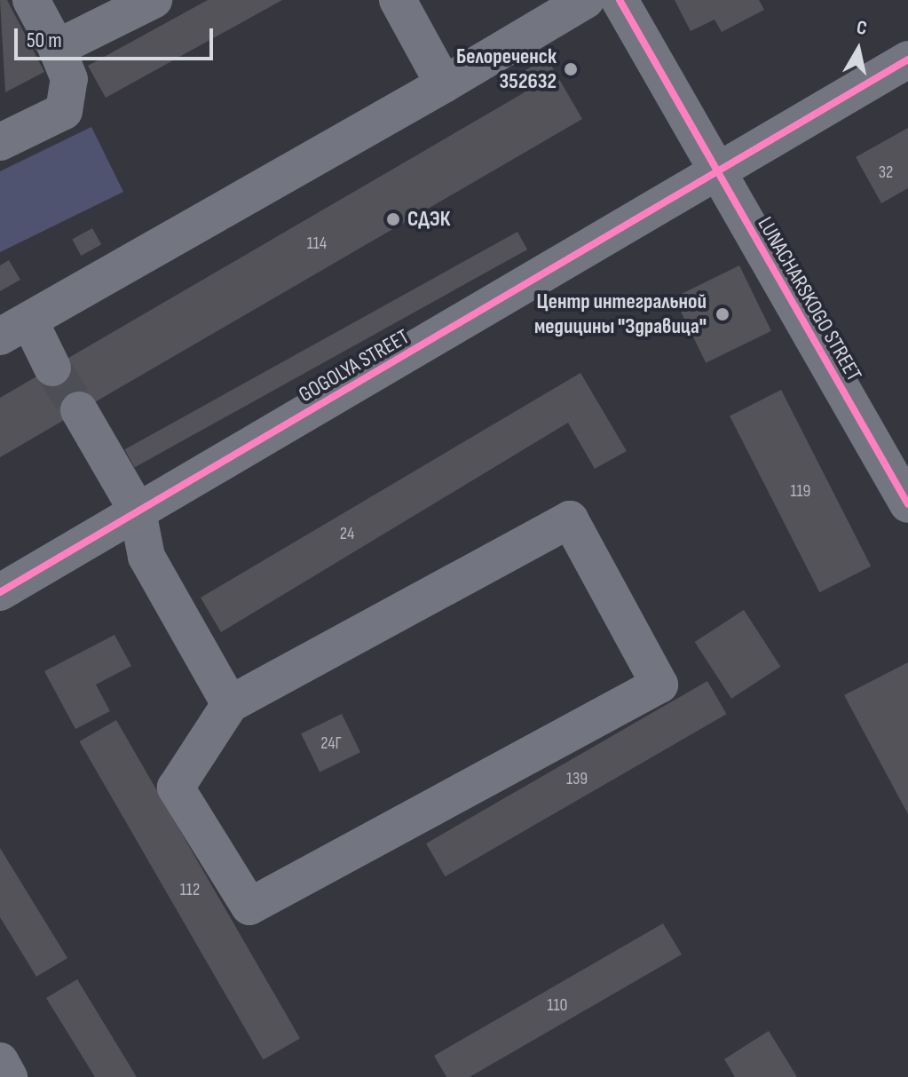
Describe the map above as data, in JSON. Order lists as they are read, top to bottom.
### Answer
{
  "streets": {
    "street": ["LUNACHARSKOGO STREET", "GOGOLYA STREET"]
  },
  "crossings": [
    ["LUNACHARSKOGO STREET", "GOGOLYA STREET"]
  ],
  "places": ["Белореченск 352632", "СДЭК", "Центр интегральной медицины \"Здравица\""],
  "house_numbers": [
    "32",
    "114",
    "119",
    "24",
    "24Г",
    "139",
    "112",
    "110"
  ],
  "scale_bar": "50 m",
  "north": "top"
}
